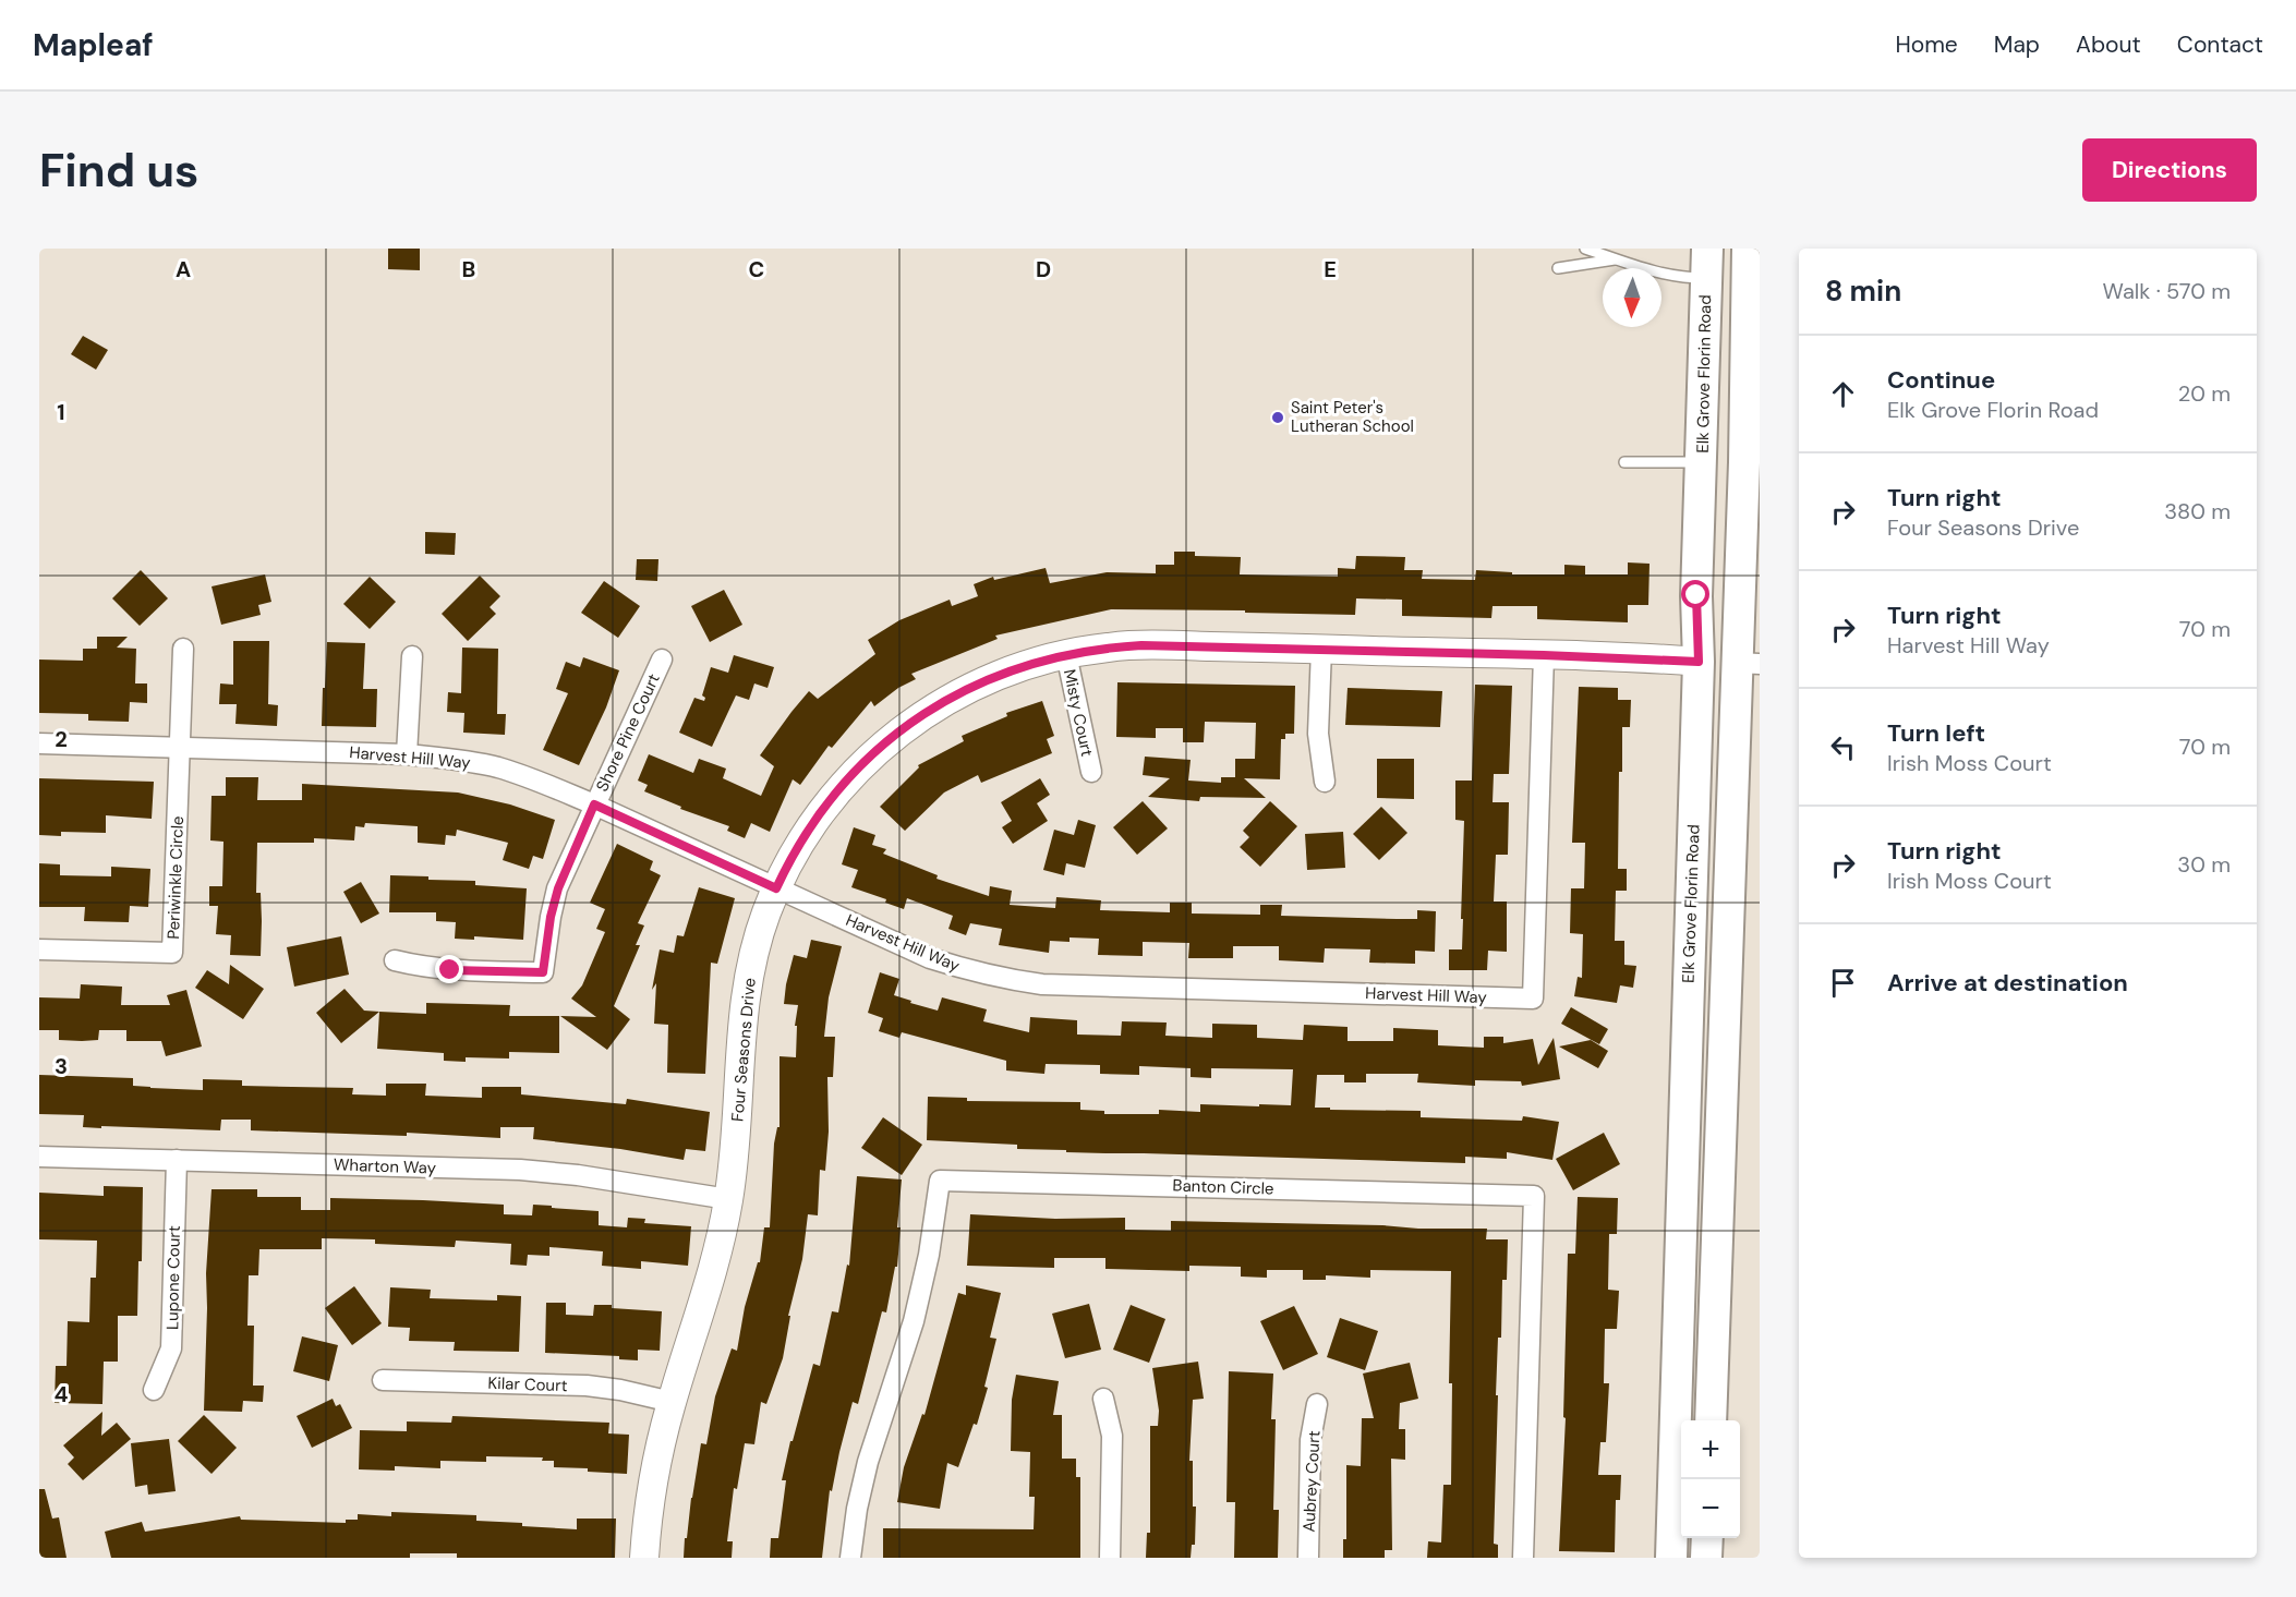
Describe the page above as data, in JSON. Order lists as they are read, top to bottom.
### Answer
{
  "streets": {
    "main road": ["Elk Grove Florin Road"],
    "street": [
      "Misty Court",
      "Shore Pine Court",
      "Harvest Hill Way",
      "Periwinkle Circle",
      "Four Seasons Drive",
      "Wharton Way",
      "Banton Circle",
      "Lupone Court",
      "Kilar Court",
      "Aubrey Court"
    ]
  },
  "crossings": [
    ["Elk Grove Florin Road", "Four Seasons Drive"],
    ["Misty Court", "Four Seasons Drive"],
    ["Shore Pine Court", "Harvest Hill Way"],
    ["Harvest Hill Way", "Periwinkle Circle"],
    ["Harvest Hill Way", "Four Seasons Drive"],
    ["Four Seasons Drive", "Wharton Way"],
    ["Four Seasons Drive", "Kilar Court"],
    ["Wharton Way", "Lupone Court"]
  ],
  "places": ["Saint Peter's Lutheran School"],
  "north": "bottom",
  "page": {
    "header": "Mapleaf",
    "nav": [
      "Home",
      "Map",
      "About",
      "Contact"
    ],
    "buttons": "Directions",
    "title": "Find us",
    "heading": ["8 min", "Walk · 570 m"],
    "list": [
      ["Continue", "Elk Grove Florin Road", "20 m"],
      ["Turn right", "Four Seasons Drive", "380 m"],
      ["Turn right", "Harvest Hill Way", "70 m"],
      ["Turn left", "Irish Moss Court", "70 m"],
      ["Turn right", "Irish Moss Court", "30 m"],
      "Arrive at destination"
    ],
    "map_buttons": ["+", "−"]
  },
  "grid": {
    "columns": [
      "A",
      "B",
      "C",
      "D",
      "E"
    ],
    "rows": [
      "1",
      "2",
      "3",
      "4"
    ]
  }
}
